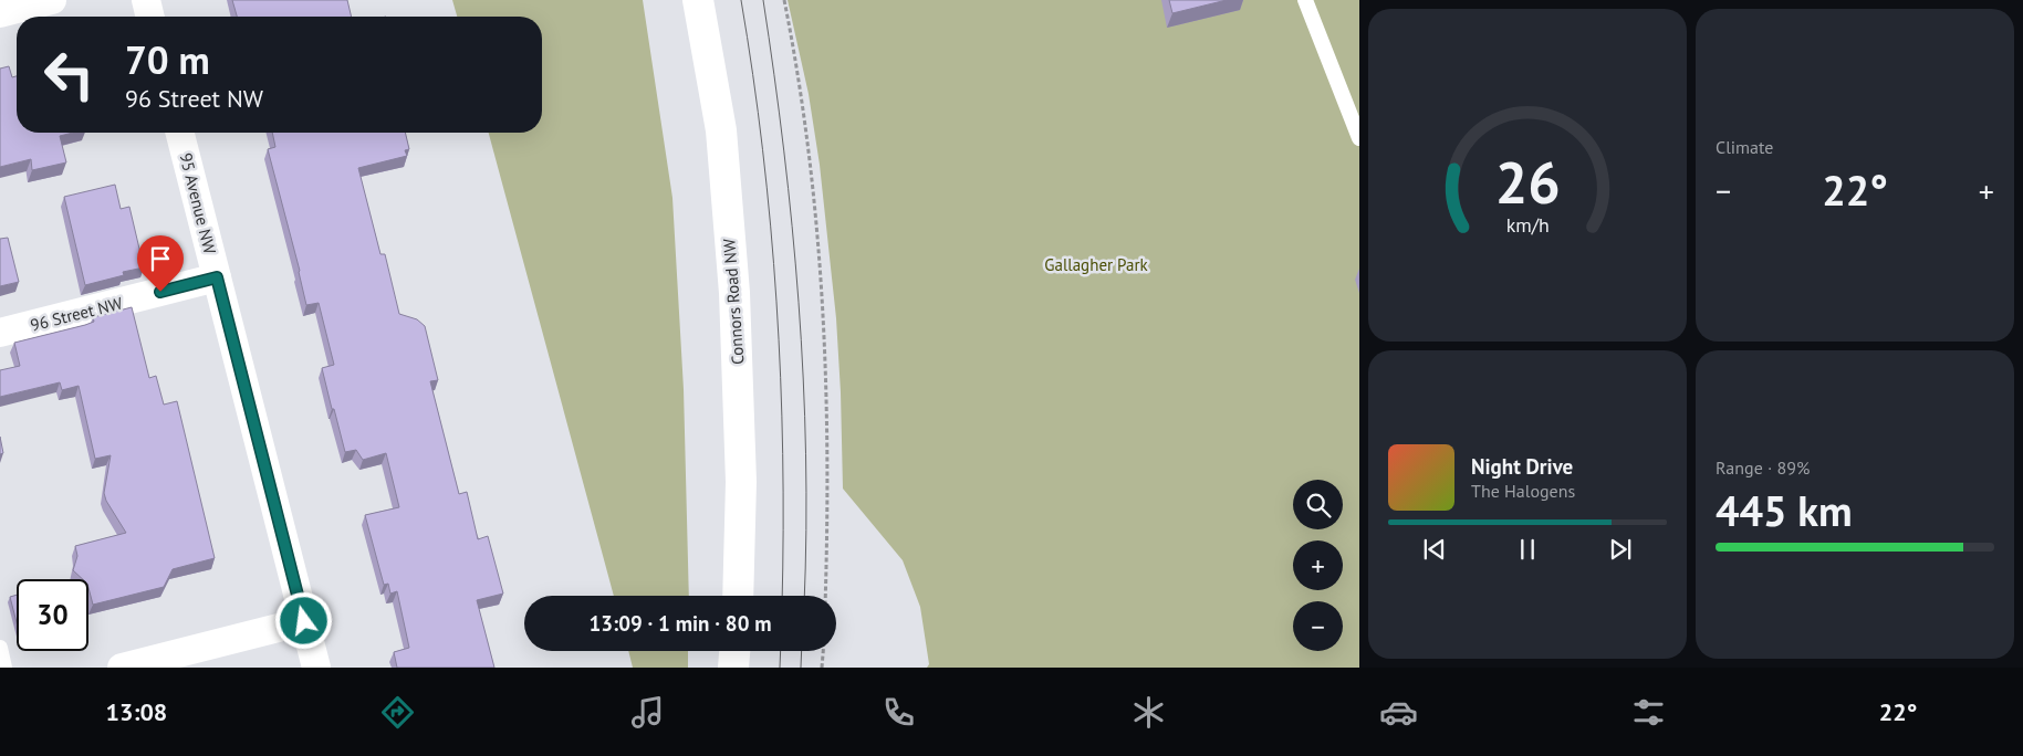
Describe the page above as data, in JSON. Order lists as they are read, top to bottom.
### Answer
{
  "streets": {
    "main road": ["Connors Road NW"],
    "street": ["95 Avenue NW", "96 Street NW"]
  },
  "crossings": [
    ["95 Avenue NW", "96 Street NW"]
  ],
  "parks": ["Gallagher Park"],
  "page": {
    "tile": [
      "Climate",
      ["Range · 89%", "445 km"]
    ],
    "turn": ["70 m", "96 Street NW"],
    "heat": ["−", "22°", "+"],
    "song": ["Night Drive", "The Halogens"],
    "map_buttons": ["+", "−"],
    "limit": "30",
    "trip": "13:09 · 1 min · 80 m",
    "tabs": ["13:08", "22°"],
    "gauge": ["26", "km/h"]
  }
}
